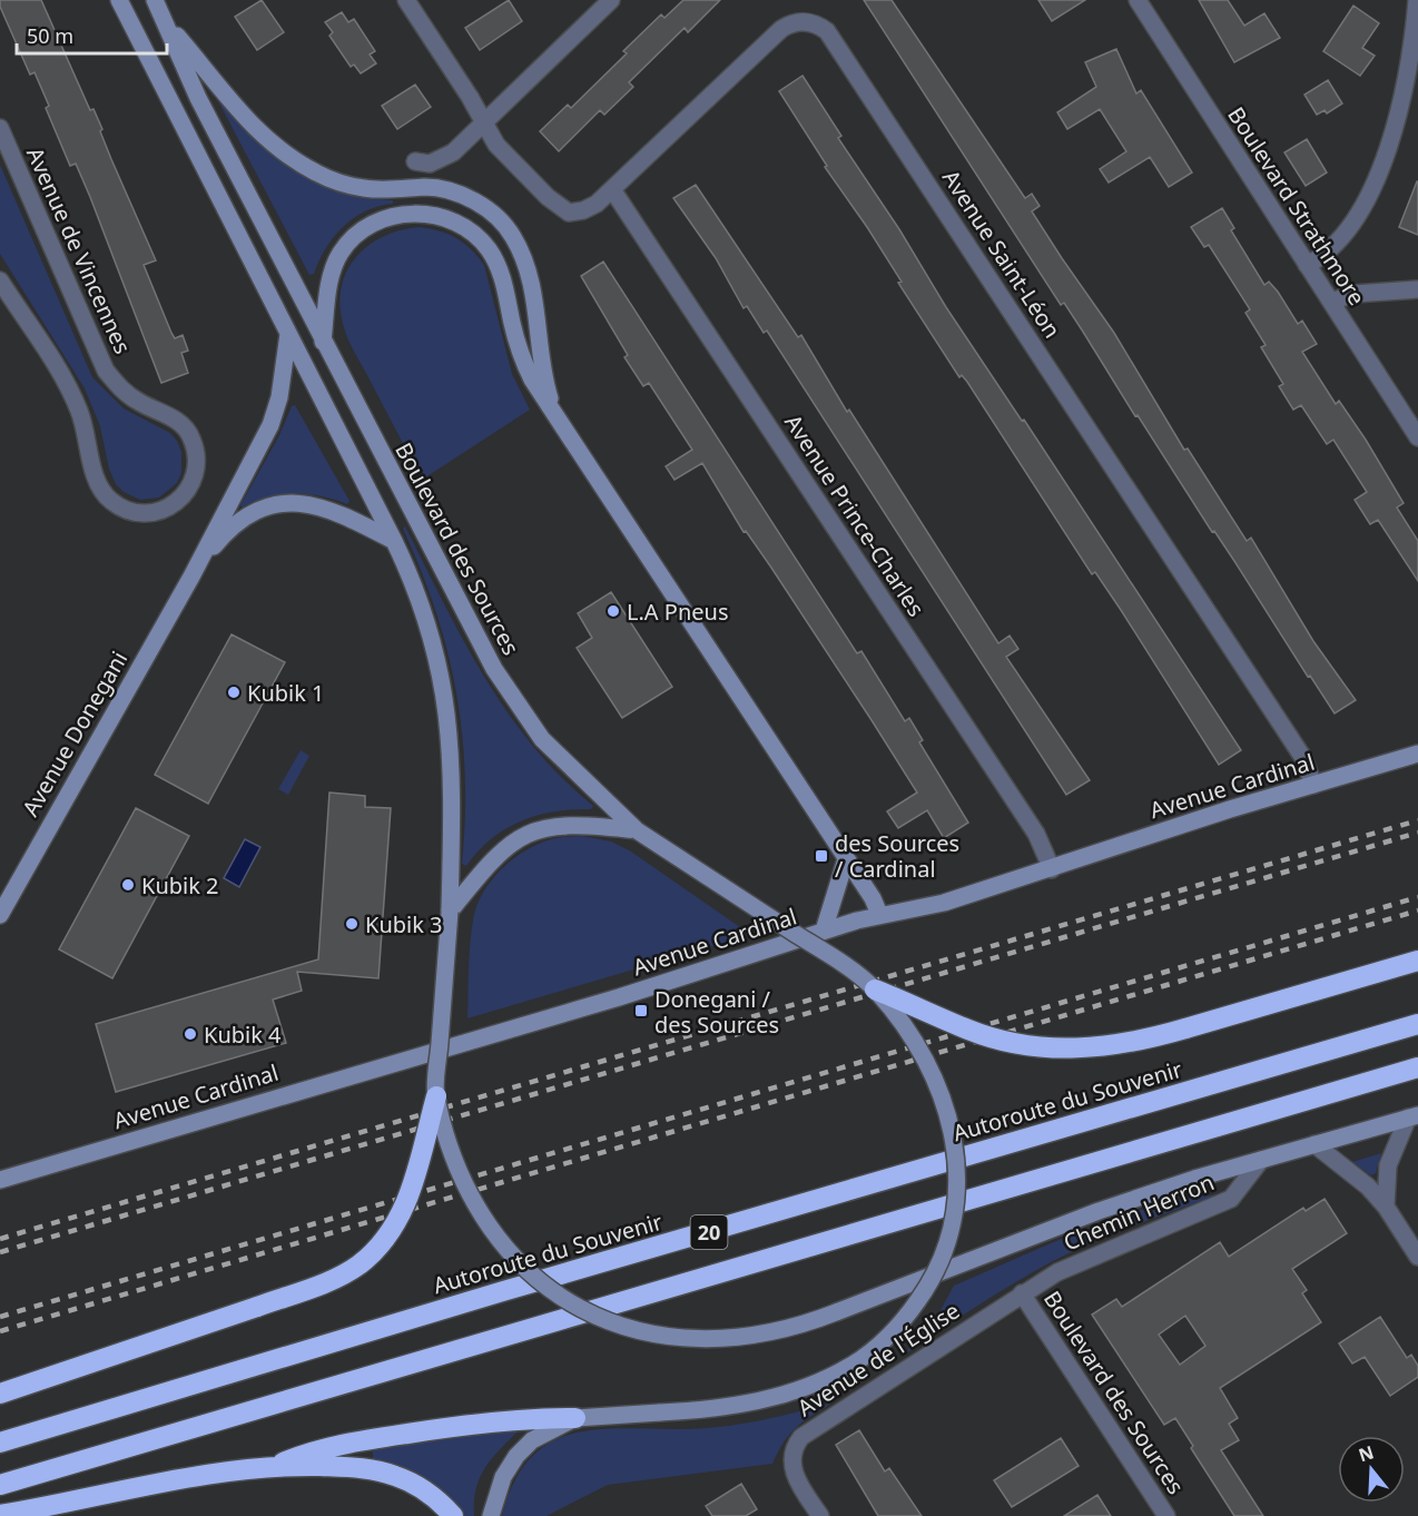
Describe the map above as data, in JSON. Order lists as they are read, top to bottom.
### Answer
{
  "streets": {
    "highway": ["Autoroute du Souvenir", "20"],
    "main road": ["Boulevard des Sources", "Avenue Donegani", "Avenue Cardinal"],
    "street": [
      "Boulevard Strathmore",
      "Avenue de Vincennes",
      "Avenue Saint-Léon",
      "Avenue Prince-Charles",
      "Chemin Herron",
      "Avenue de l'Église"
    ]
  },
  "crossings": [
    ["Avenue Saint-Léon", "Avenue Prince-Charles"],
    ["Avenue Saint-Léon", "Avenue Cardinal"],
    ["Avenue Prince-Charles", "Avenue Cardinal"],
    ["Boulevard des Sources", "Chemin Herron"],
    ["Boulevard des Sources", "Avenue de l'Église"],
    ["Chemin Herron", "Avenue de l'Église"]
  ],
  "places": {
    "other": [
      "L.A Pneus",
      "Kubik 1",
      "Kubik 2",
      "Kubik 3",
      "Kubik 4"
    ],
    "transit": ["des Sources / Cardinal", "Donegani / des Sources"]
  },
  "scale_bar": "50 m",
  "north": "top"
}
